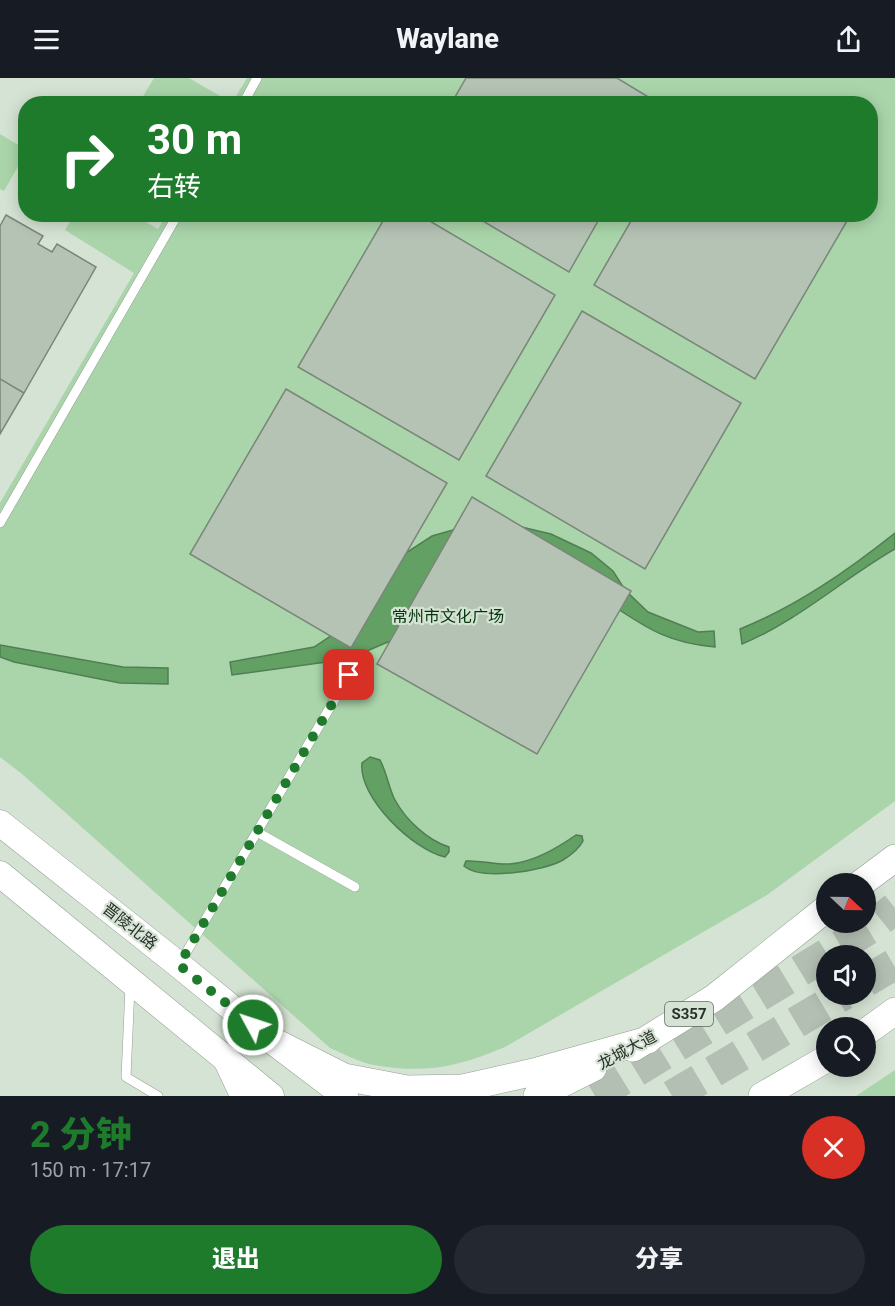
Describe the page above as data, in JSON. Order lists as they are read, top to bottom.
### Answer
{
  "streets": {
    "main road": ["晋陵北路", "S357", "龙城大道"]
  },
  "parks": ["常州市文化广场"],
  "north": "right",
  "page": {
    "header": "Waylane",
    "turn": ["30 m", "右转"],
    "heading": ["2 分钟", "150 m · 17:17"],
    "buttons": ["退出", "分享"]
  }
}
